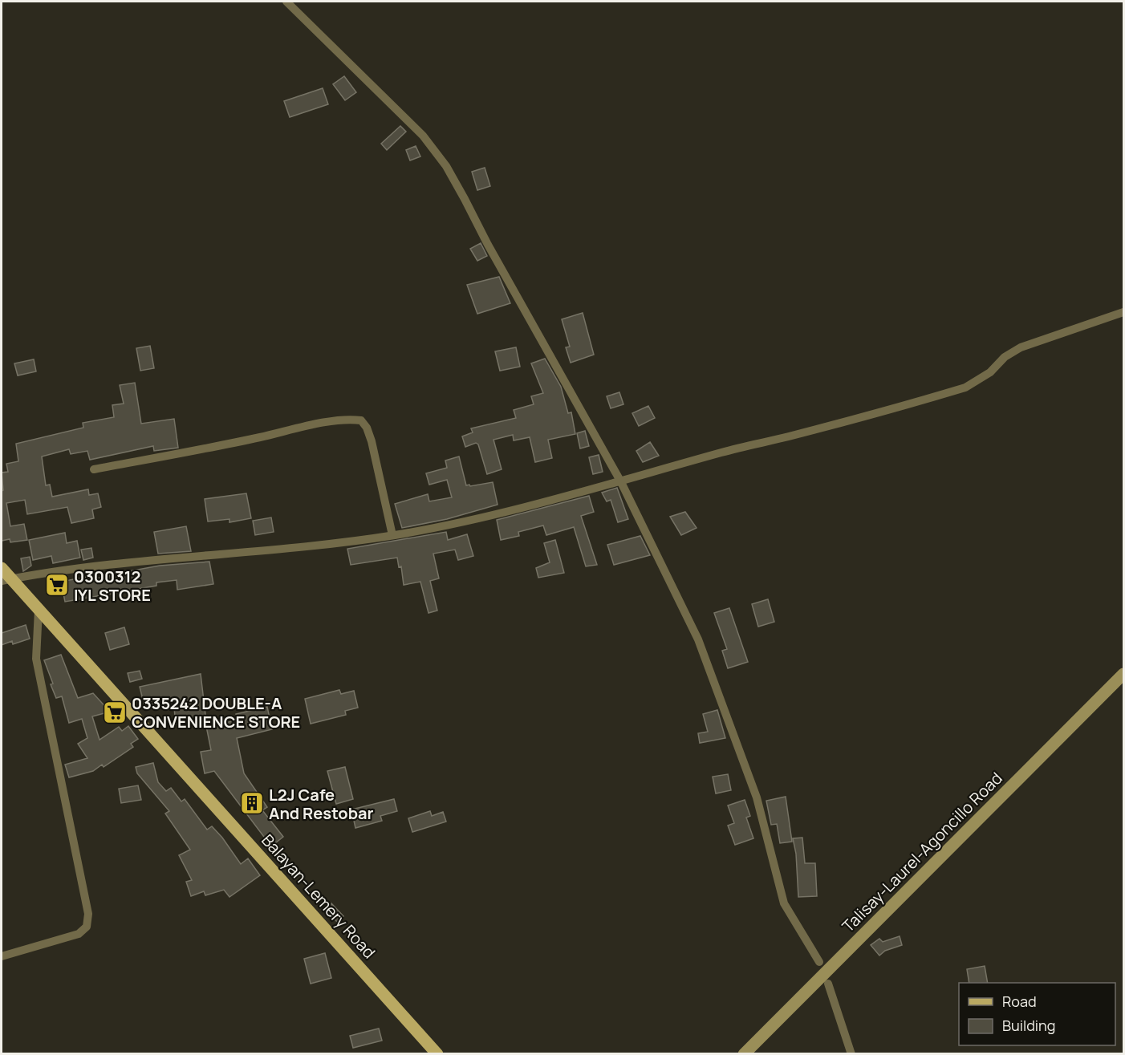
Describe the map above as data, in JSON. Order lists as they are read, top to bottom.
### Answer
{
  "streets": {
    "main road": ["Talisay-Laurel-Agoncillo Road", "Balayan-Lemery Road"]
  },
  "places": {
    "supermarket": ["0300312 IYL STORE", "0335242 DOUBLE-A CONVENIENCE STORE"],
    "building": ["L2J Cafe And Restobar"]
  },
  "legend": ["Road", "Building"]
}
